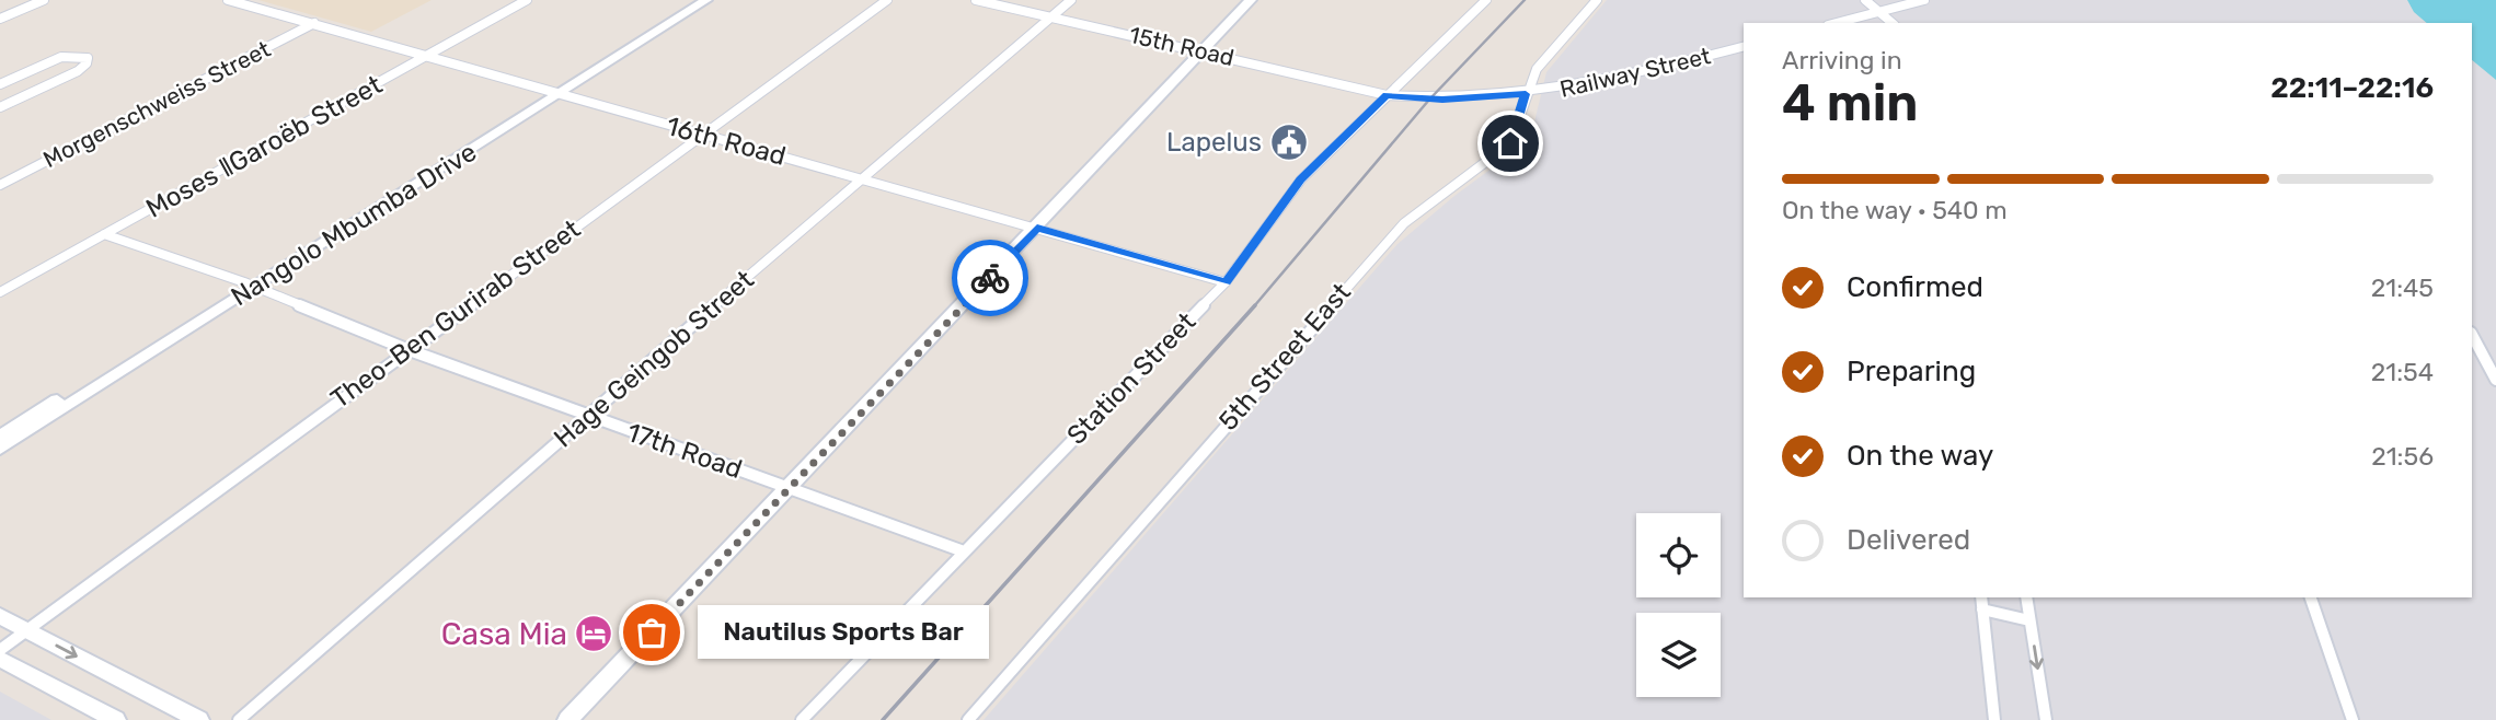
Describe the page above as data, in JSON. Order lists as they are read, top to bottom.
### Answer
{
  "streets": {
    "main road": ["Nangolo Mbumba Drive"],
    "street": [
      "15th Road",
      "Railway Street",
      "Morgenschweiss Street",
      "16th Road",
      "Moses ǁGaroëb Street",
      "Theo-Ben Gurirab Street",
      "5th Street East",
      "Hage Geingob Street",
      "Station Street",
      "17th Road"
    ]
  },
  "crossings": [
    ["15th Road", "Railway Street"],
    ["15th Road", "Hage Geingob Street"],
    ["15th Road", "Station Street"],
    ["Railway Street", "5th Street East"],
    ["Railway Street", "Station Street"],
    ["Morgenschweiss Street", "16th Road"],
    ["16th Road", "Moses ǁGaroëb Street"],
    ["16th Road", "Nangolo Mbumba Drive"],
    ["16th Road", "Theo-Ben Gurirab Street"],
    ["16th Road", "Hage Geingob Street"],
    ["16th Road", "Station Street"],
    ["Moses ǁGaroëb Street", "17th Road"],
    ["Nangolo Mbumba Drive", "17th Road"],
    ["Theo-Ben Gurirab Street", "17th Road"],
    ["Hage Geingob Street", "17th Road"],
    ["Station Street", "17th Road"]
  ],
  "places": {
    "public building": ["Lapelus"],
    "other": ["Nautilus Sports Bar"],
    "hotel": ["Casa Mia"]
  },
  "page": {
    "heading": ["4 min", "Arriving in", "22:11–22:16"],
    "bar": "On the way · 540 m",
    "list": [
      ["Confirmed", "21:45"],
      ["Preparing", "21:54"],
      ["On the way", "21:56"],
      "Delivered"
    ],
    "bubble": "Nautilus Sports Bar"
  }
}
